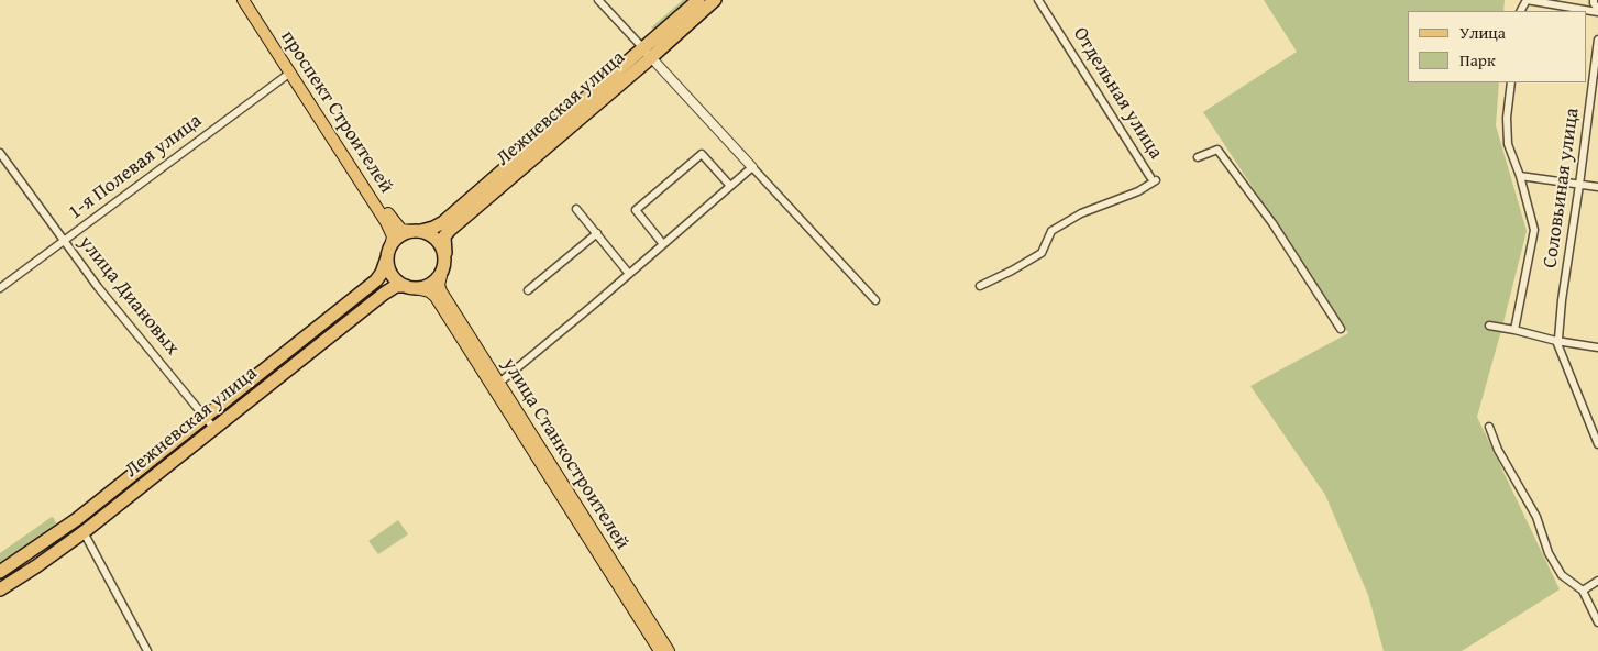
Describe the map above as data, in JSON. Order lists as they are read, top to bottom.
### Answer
{
  "streets": {
    "highway": ["Лежневская улица"],
    "main road": ["проспект Строителей", "улица Станкостроителей"],
    "street": [
      "Отдельная улица",
      "1-я Полевая улица",
      "Соловьиная улица",
      "улица Диановых"
    ]
  },
  "crossings": [
    ["Лежневская улица", "проспект Строителей"],
    ["Лежневская улица", "улица Диановых"],
    ["Лежневская улица", "улица Станкостроителей"],
    ["проспект Строителей", "1-я Полевая улица"],
    ["проспект Строителей", "улица Станкостроителей"],
    ["1-я Полевая улица", "улица Диановых"]
  ],
  "legend": ["Улица", "Парк"]
}
